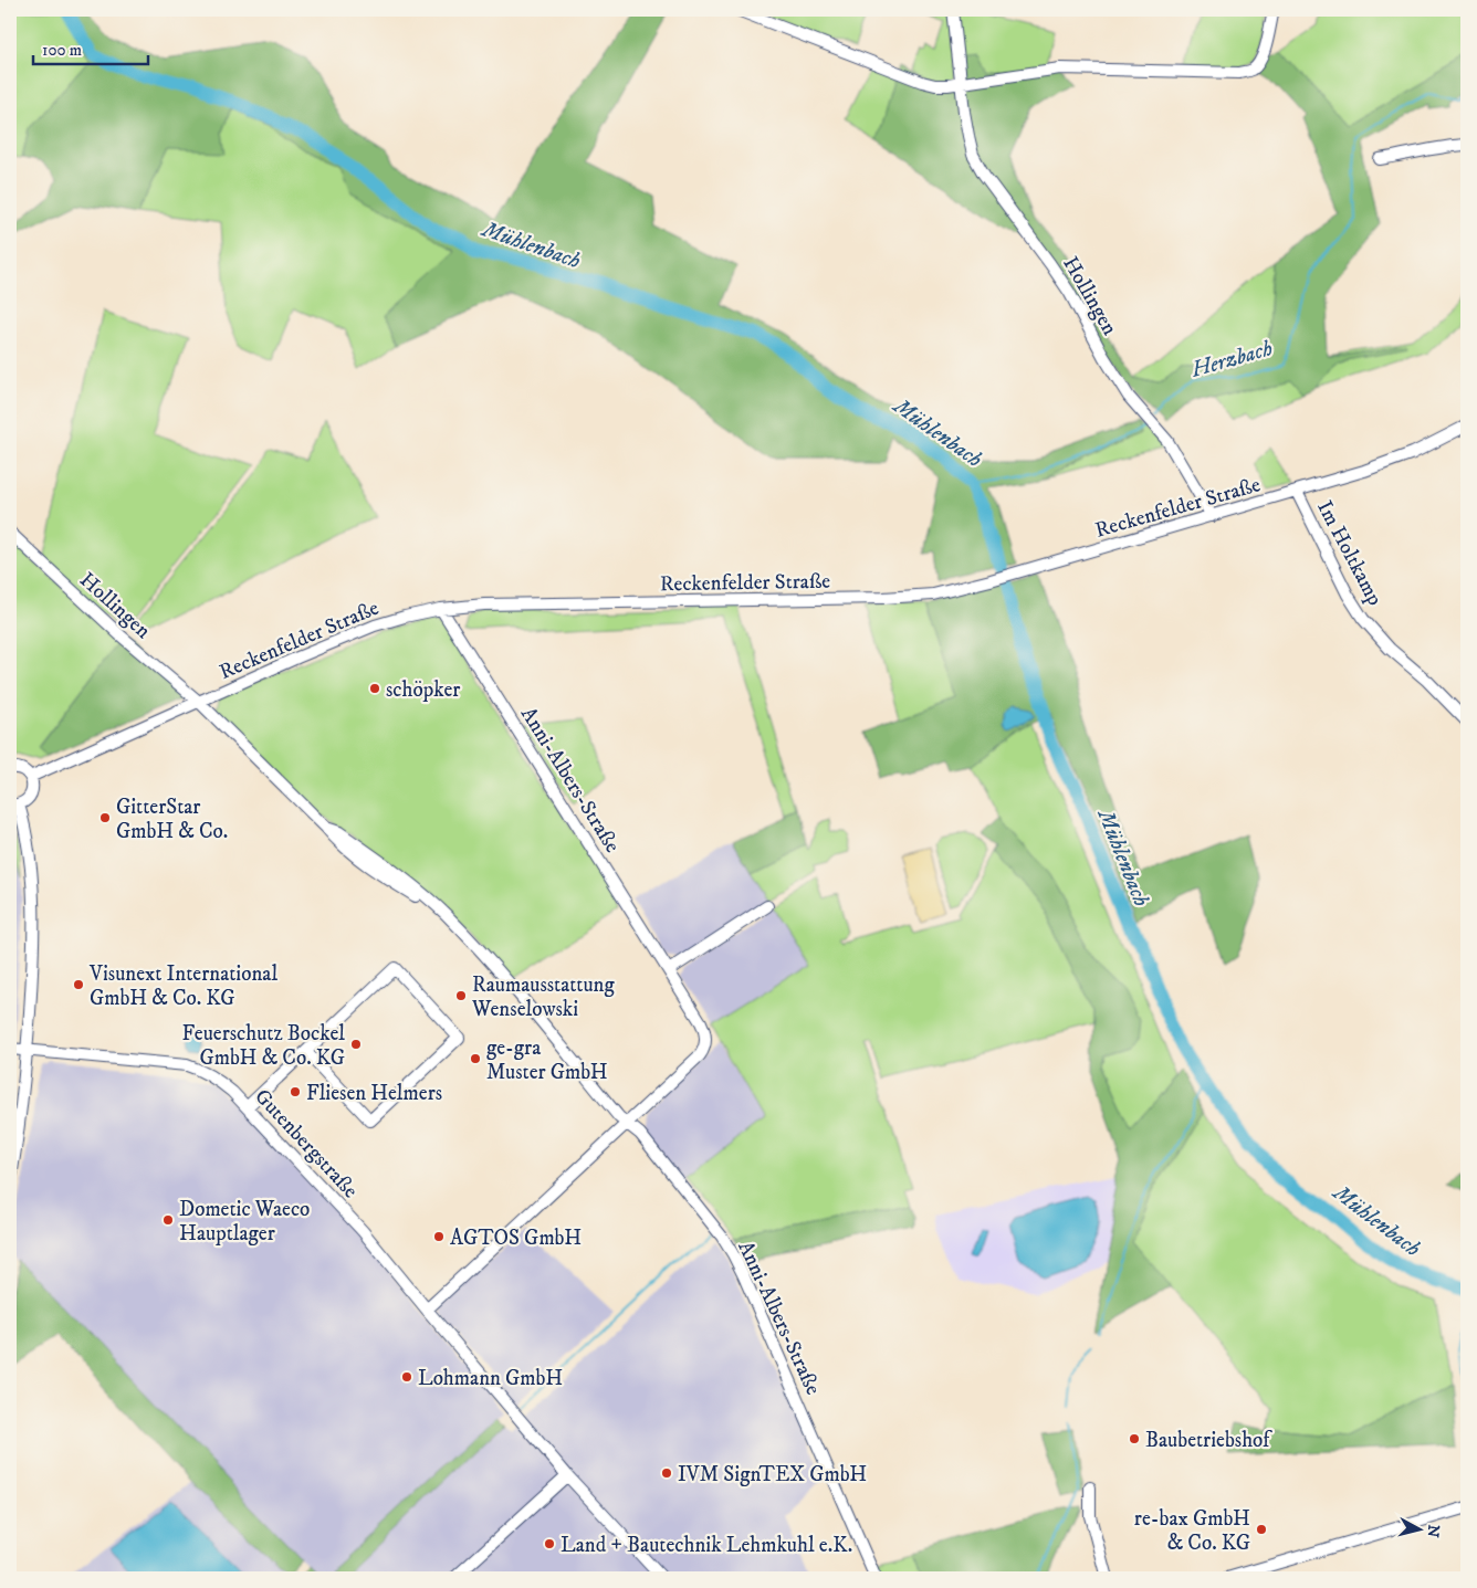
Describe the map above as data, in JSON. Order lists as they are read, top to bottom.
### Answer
{
  "streets": {
    "street": [
      "Hollingen",
      "Reckenfelder Straße",
      "Im Holtkamp",
      "Anni-Albers-Straße",
      "Gutenbergstraße"
    ]
  },
  "crossings": [
    ["Hollingen", "Reckenfelder Straße"],
    ["Reckenfelder Straße", "Im Holtkamp"],
    ["Reckenfelder Straße", "Anni-Albers-Straße"]
  ],
  "water": ["Mühlenbach", "Herzbach"],
  "places": [
    "schöpker",
    "GitterStar GmbH & Co.",
    "Visunext International GmbH & Co. KG",
    "Raumausstattung Wenselowski",
    "Feuerschutz Bockel GmbH & Co. KG",
    "ge-gra Muster GmbH",
    "Fliesen Helmers",
    "Dometic Waeco Hauptlager",
    "AGTOS GmbH",
    "Lohmann GmbH",
    "Baubetriebshof",
    "IVM SignTEX GmbH",
    "re-bax GmbH & Co. KG",
    "Land + Bautechnik Lehmkuhl e.K."
  ],
  "scale_bar": "100 m",
  "north": "right"
}
